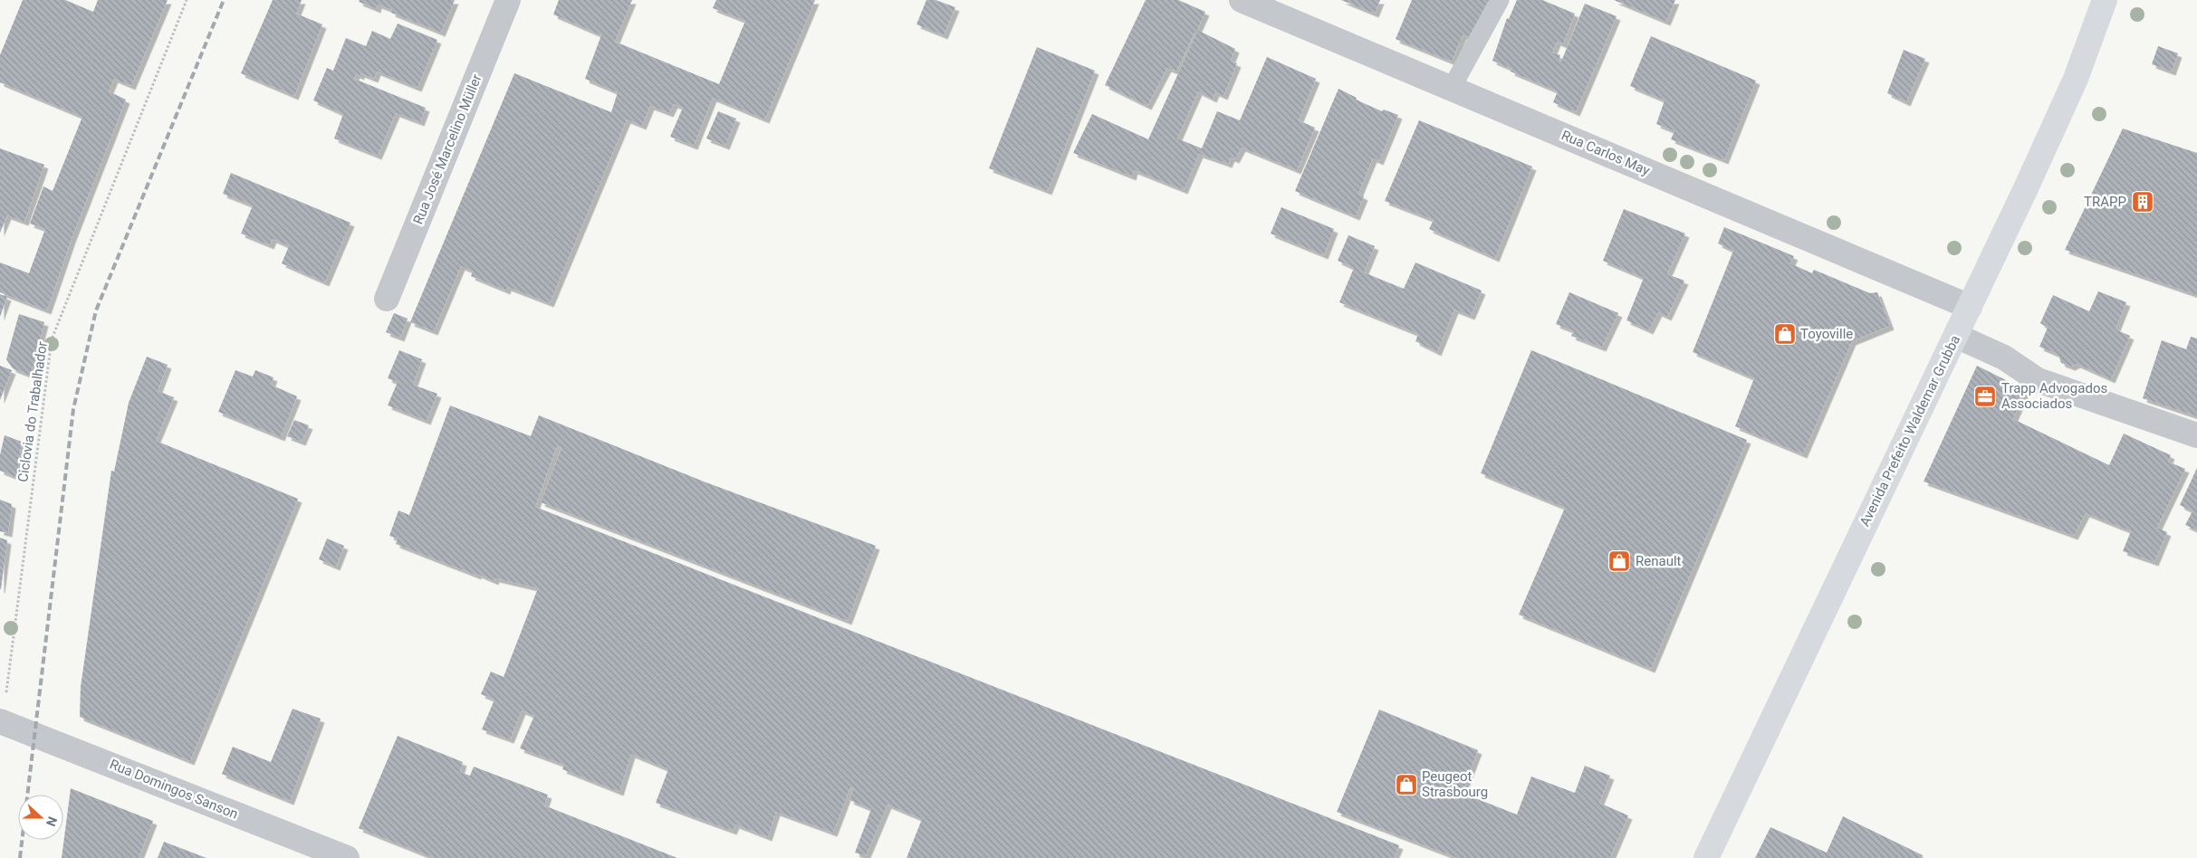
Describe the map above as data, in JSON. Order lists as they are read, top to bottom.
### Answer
{
  "streets": {
    "highway": ["Avenida Prefeito Waldemar Grubba"],
    "street": ["Rua José Marcelino Müller", "Rua Carlos May", "Rua Domingos Sanson"],
    "path": ["Ciclovia do Trabalhador"]
  },
  "crossings": [
    ["Rua Carlos May", "Avenida Prefeito Waldemar Grubba"],
    ["Ciclovia do Trabalhador", "Rua Domingos Sanson"]
  ],
  "places": {
    "building": ["TRAPP"],
    "shop": ["Toyoville", "Renault", "Peugeot Strasbourg"],
    "office": ["Trapp Advogados Associados"]
  },
  "north": "right"
}
